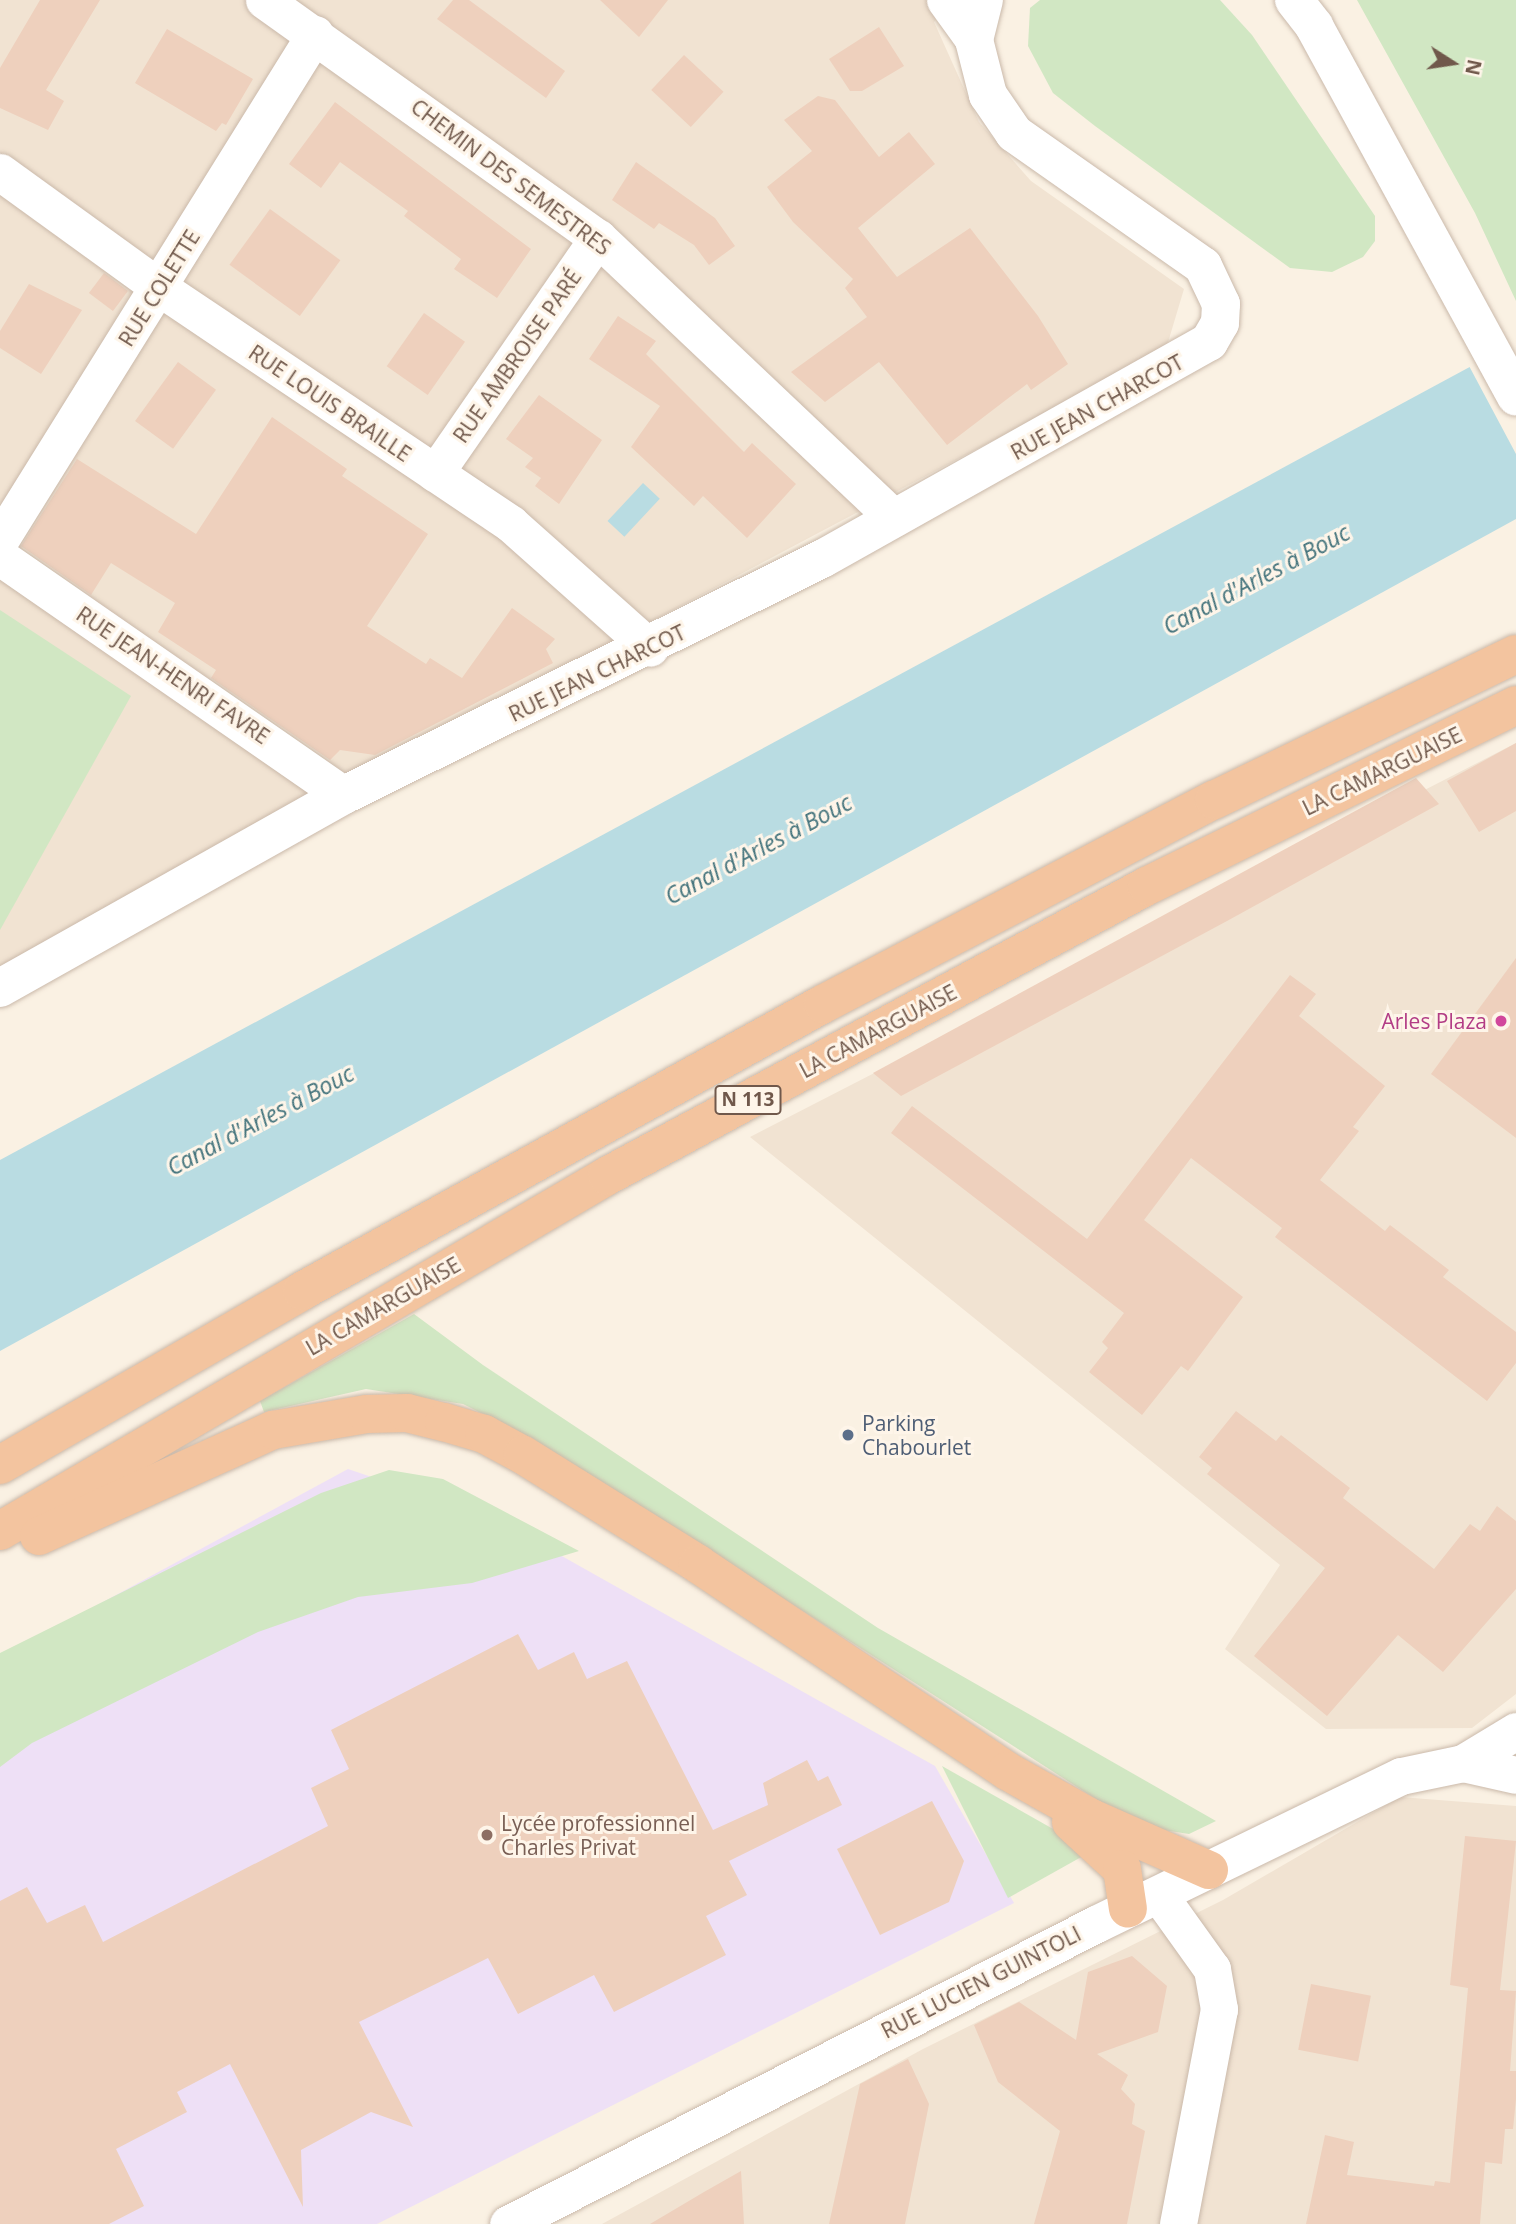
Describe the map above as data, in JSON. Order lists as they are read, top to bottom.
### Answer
{
  "streets": {
    "highway": ["LA CAMARGUAISE", "N 113"],
    "street": [
      "CHEMIN DES SEMESTRES",
      "RUE COLETTE",
      "RUE AMBROISE PARÉ",
      "RUE LOUIS BRAILLE",
      "RUE JEAN CHARCOT",
      "RUE JEAN-HENRI FAVRE",
      "RUE LUCIEN GUINTOLI"
    ]
  },
  "crossings": [
    ["CHEMIN DES SEMESTRES", "RUE COLETTE"],
    ["CHEMIN DES SEMESTRES", "RUE AMBROISE PARÉ"],
    ["CHEMIN DES SEMESTRES", "RUE JEAN CHARCOT"],
    ["RUE COLETTE", "RUE LOUIS BRAILLE"],
    ["RUE AMBROISE PARÉ", "RUE LOUIS BRAILLE"],
    ["RUE LOUIS BRAILLE", "RUE JEAN CHARCOT"],
    ["RUE JEAN CHARCOT", "RUE JEAN-HENRI FAVRE"]
  ],
  "water": ["Canal d'Arles à Bouc"],
  "places": ["Arles Plaza", "Parking Chabourlet", "Lycée professionnel Charles Privat"],
  "north": "right"
}
